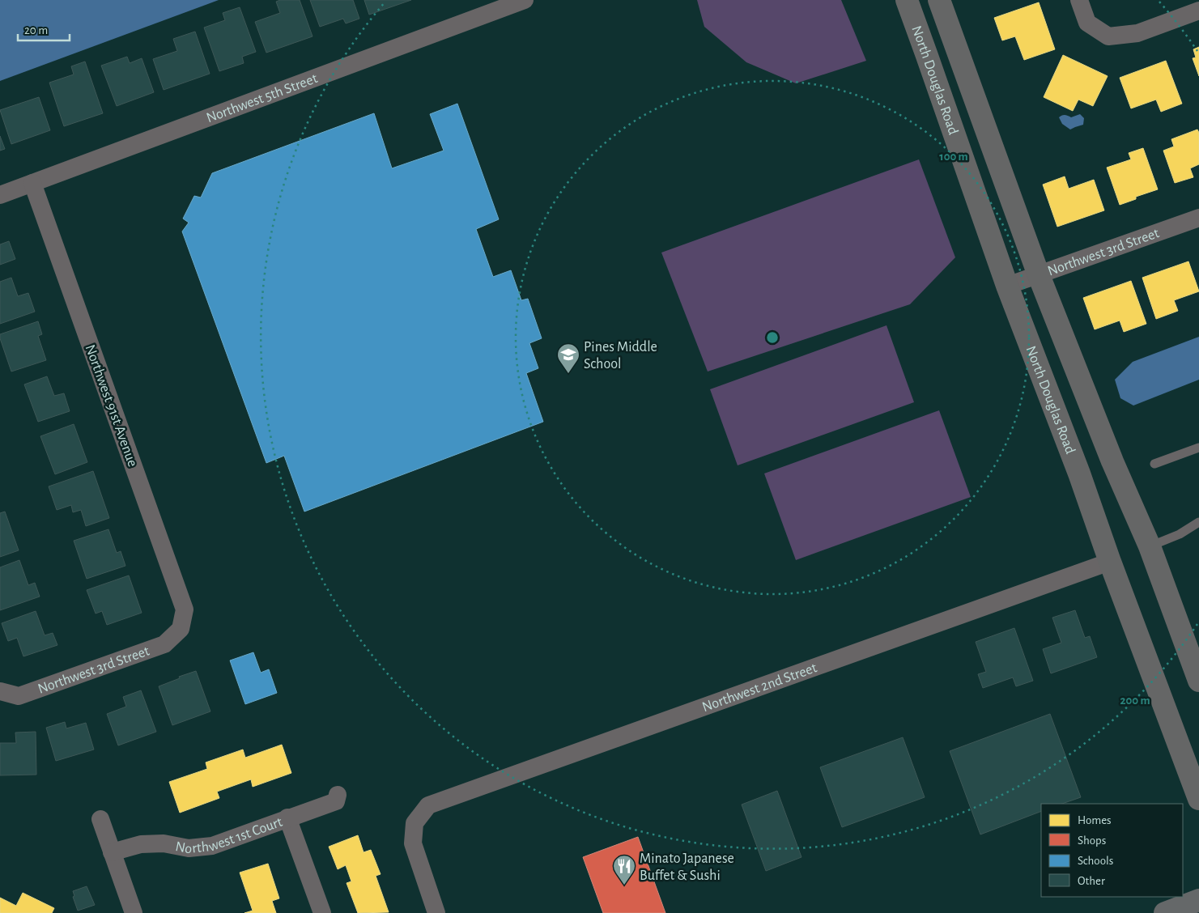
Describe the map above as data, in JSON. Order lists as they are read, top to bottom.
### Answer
{
  "streets": {
    "main road": ["North Douglas Road"],
    "street": [
      "Northwest 5th Street",
      "Northwest 3rd Street",
      "Northwest 91st Avenue",
      "Northwest 2nd Street",
      "Northwest 1st Court"
    ]
  },
  "crossings": [
    ["North Douglas Road", "Northwest 3rd Street"],
    ["North Douglas Road", "Northwest 2nd Street"],
    ["Northwest 5th Street", "Northwest 91st Avenue"],
    ["Northwest 3rd Street", "Northwest 91st Avenue"]
  ],
  "places": {
    "school or university": ["Pines Middle School"],
    "restaurant": ["Minato Japanese Buffet & Sushi"]
  },
  "legend": [
    "Homes",
    "Shops",
    "Schools",
    "Other"
  ],
  "scale_bar": "20 m",
  "rings": ["100 m", "200 m"]
}
